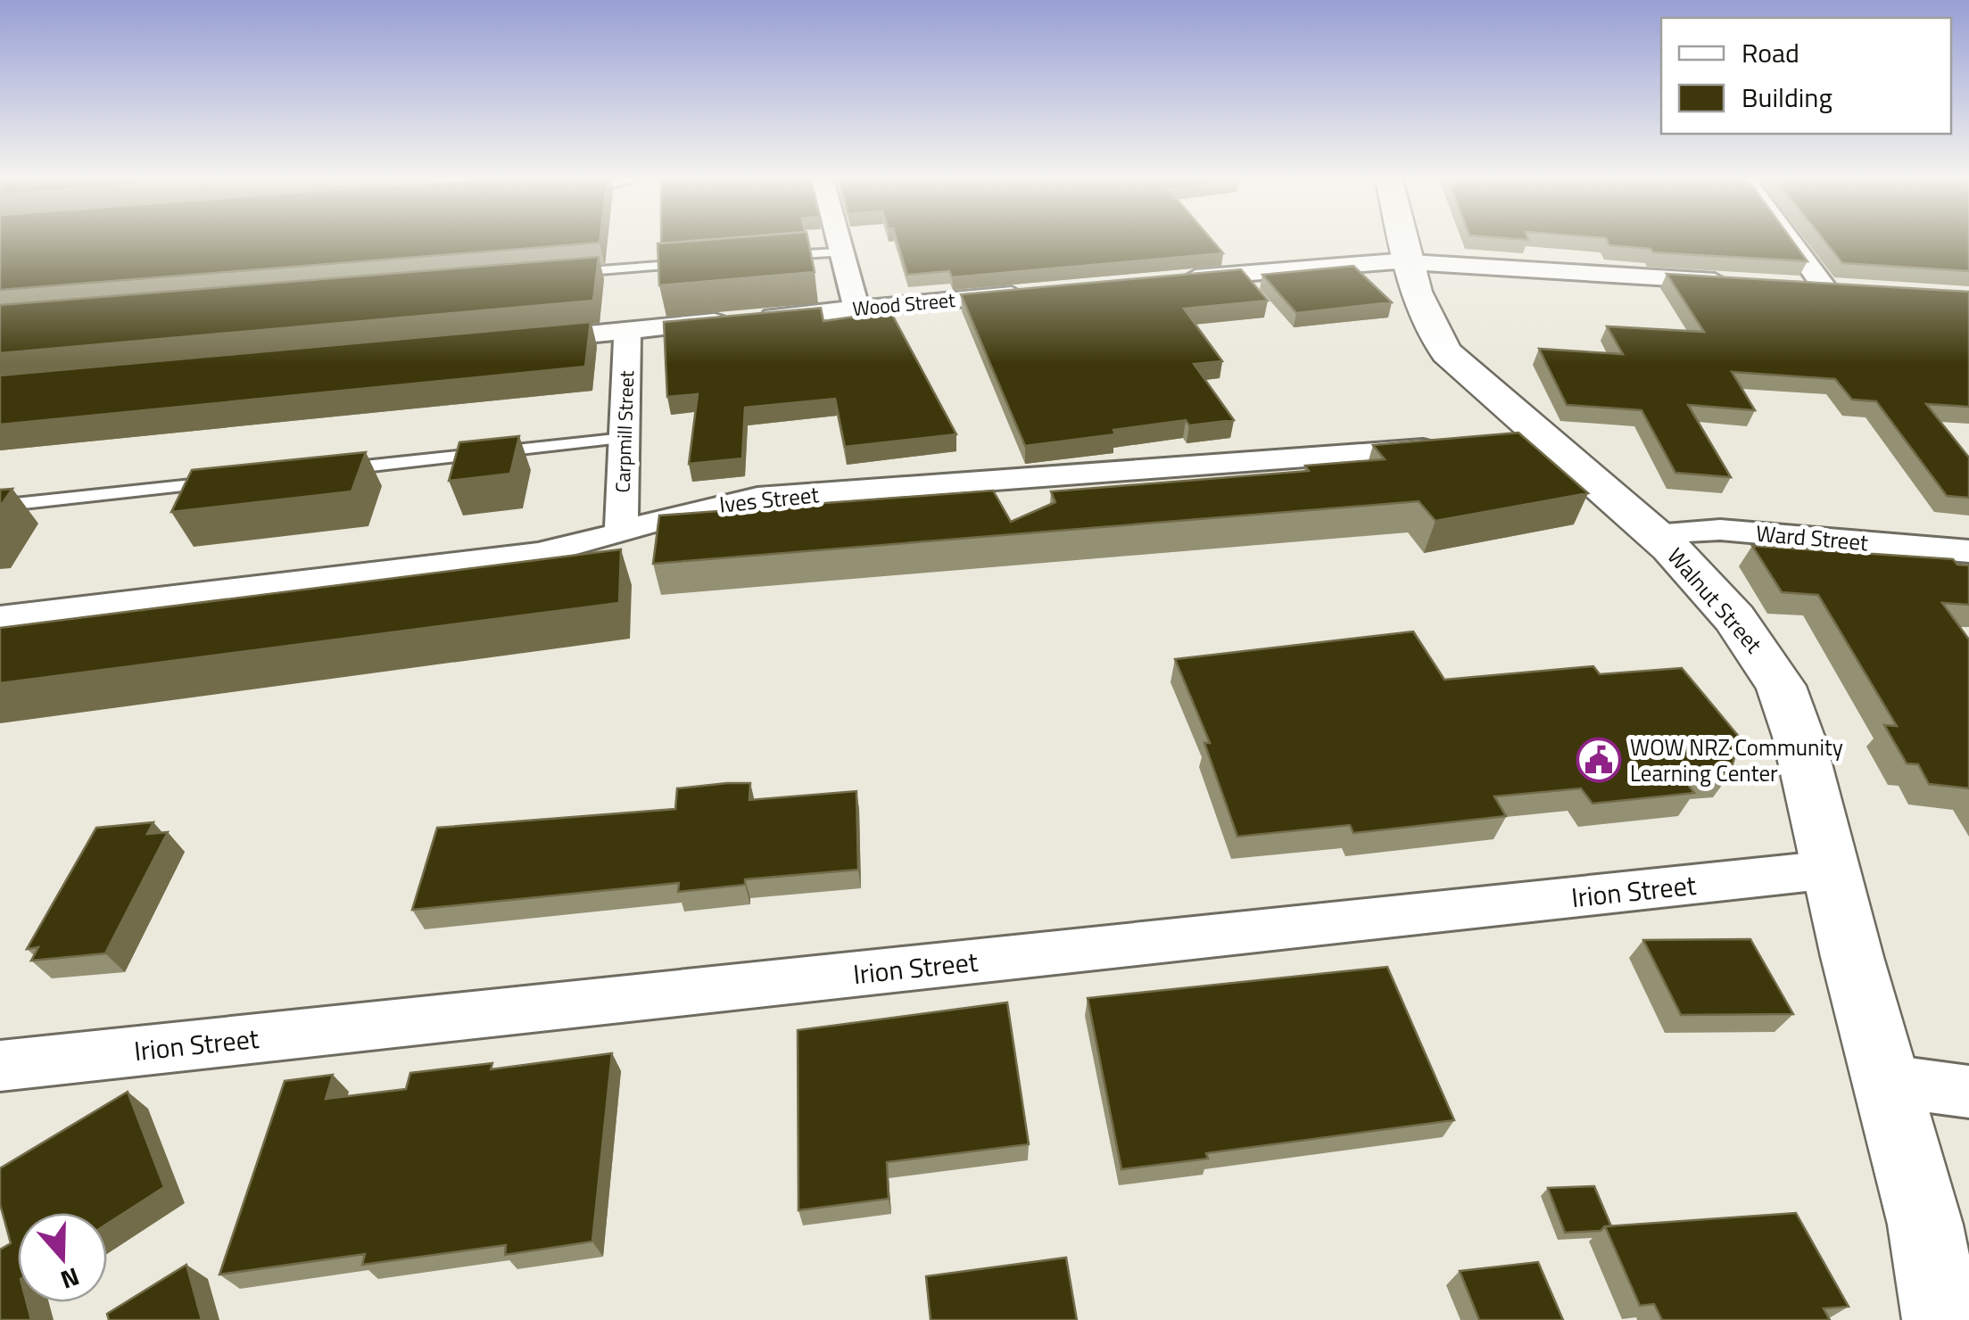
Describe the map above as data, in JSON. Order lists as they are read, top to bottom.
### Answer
{
  "streets": {
    "main road": ["Walnut Street"],
    "street": [
      "Wood Street",
      "Carpmill Street",
      "Ives Street",
      "Ward Street",
      "Irion Street"
    ]
  },
  "crossings": [
    ["Wood Street", "Carpmill Street"],
    ["Carpmill Street", "Ives Street"],
    ["Ward Street", "Walnut Street"],
    ["Walnut Street", "Irion Street"]
  ],
  "places": {
    "public building": ["WOW NRZ Community Learning Center"]
  },
  "legend": ["Road", "Building"],
  "north": "bottom"
}
